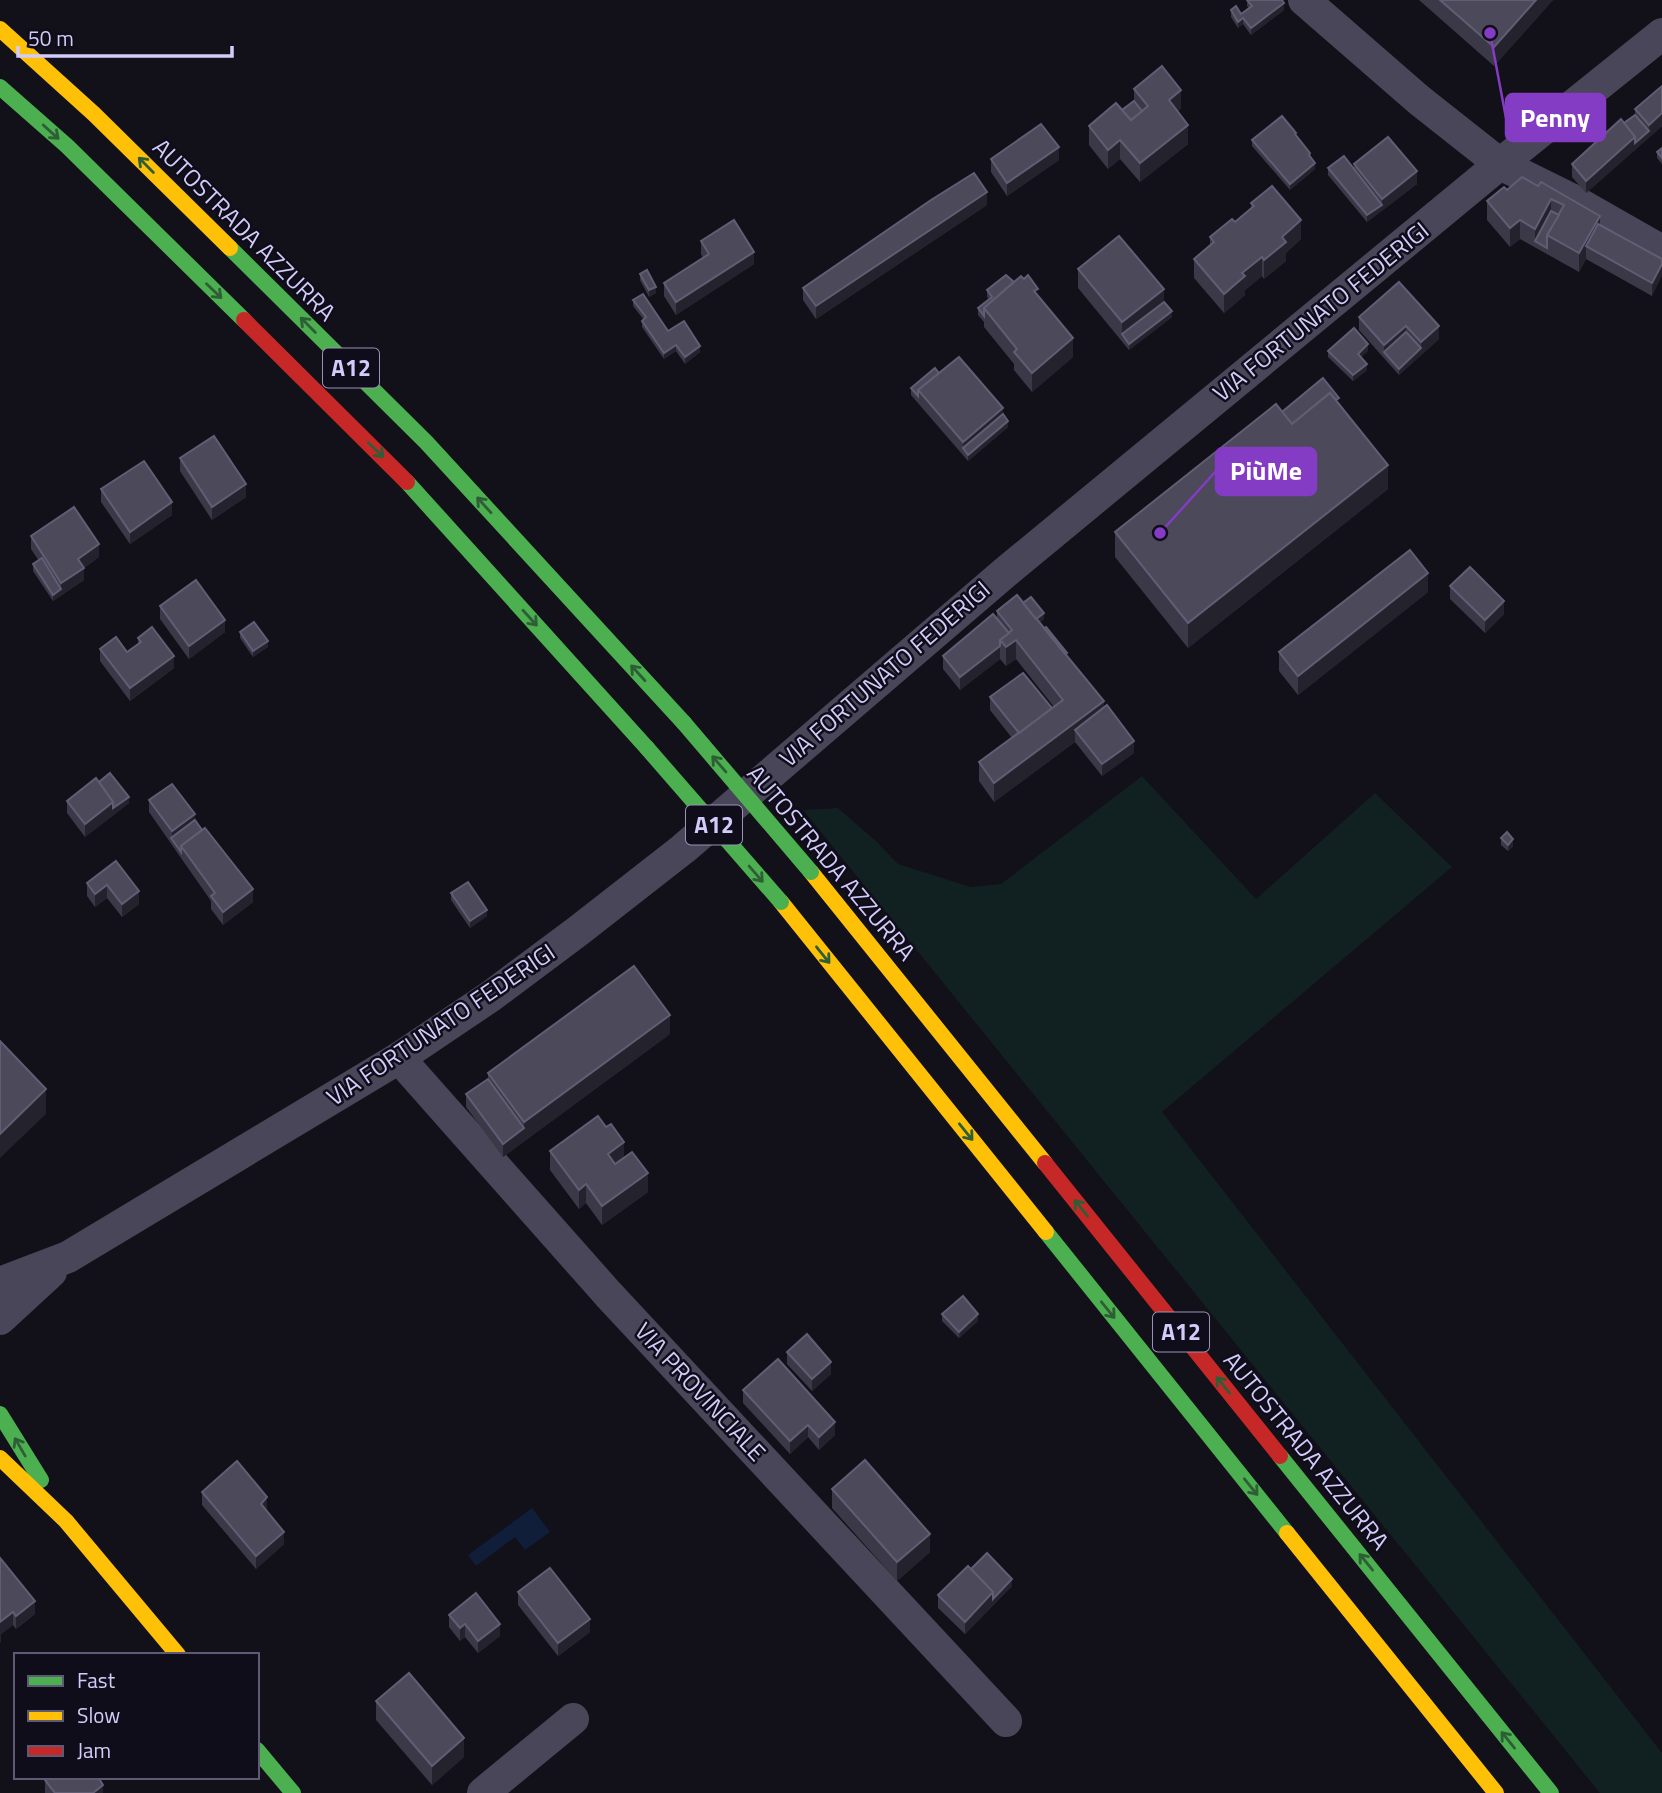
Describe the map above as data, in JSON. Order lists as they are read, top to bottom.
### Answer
{
  "streets": {
    "main road": ["AUTOSTRADA AZZURRA", "A12"],
    "street": ["VIA FORTUNATO FEDERIGI", "VIA PROVINCIALE"]
  },
  "crossings": [
    ["VIA FORTUNATO FEDERIGI", "VIA PROVINCIALE"]
  ],
  "places": ["Penny", "PiùMe"],
  "legend": ["Fast", "Slow", "Jam"],
  "scale_bar": "50 m"
}
